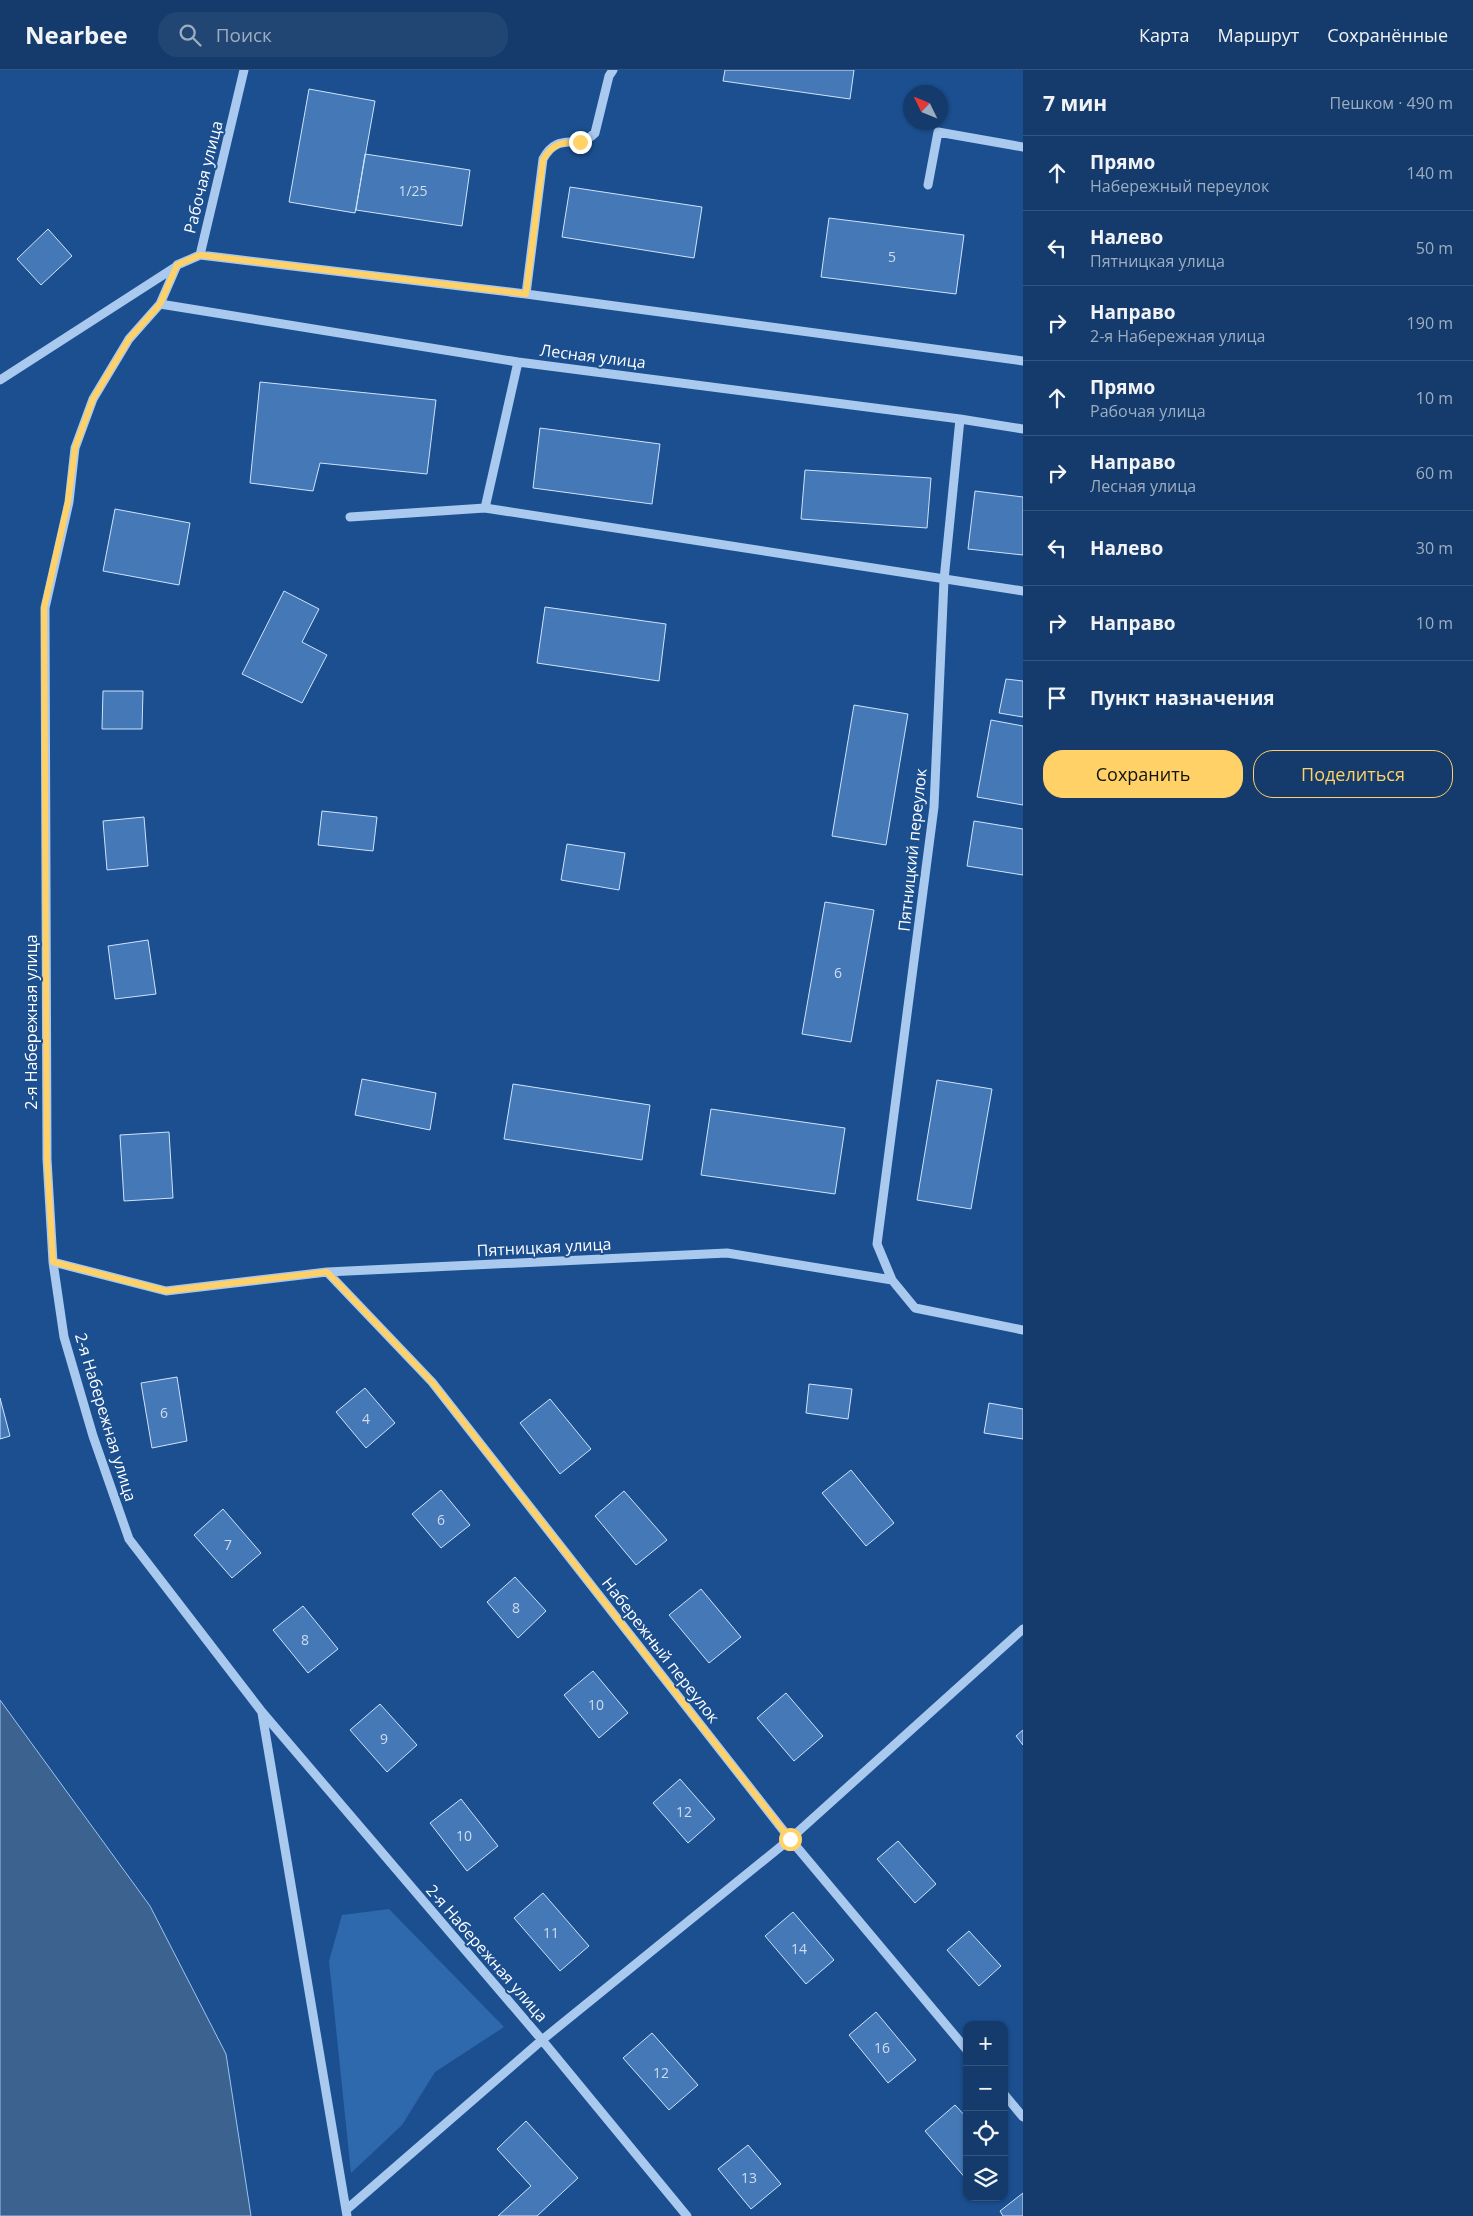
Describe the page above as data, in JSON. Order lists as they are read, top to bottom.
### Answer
{
  "streets": {
    "street": [
      "Рабочая улица",
      "Лесная улица",
      "Пятницкий переулок",
      "2-я Набережная улица",
      "Пятницкая улица",
      "Набережный переулок"
    ]
  },
  "crossings": [
    ["Лесная улица", "Пятницкий переулок"],
    ["Лесная улица", "2-я Набережная улица"],
    ["Пятницкий переулок", "Пятницкая улица"],
    ["2-я Набережная улица", "Пятницкая улица"],
    ["Пятницкая улица", "Набережный переулок"]
  ],
  "house_numbers": [
    "1/25",
    "5",
    "6",
    "6",
    "4",
    "6",
    "7",
    "8",
    "8",
    "10",
    "9",
    "12",
    "10",
    "11",
    "14",
    "16",
    "12",
    "13"
  ],
  "north": "top left",
  "page": {
    "header": "Nearbee",
    "search": "Поиск",
    "nav": ["Карта", "Маршрут", "Сохранённые"],
    "heading": ["7 мин", "Пешком · 490 m"],
    "list": [
      ["Прямо", "Набережный переулок", "140 m"],
      ["Налево", "Пятницкая улица", "50 m"],
      ["Направо", "2-я Набережная улица", "190 m"],
      ["Прямо", "Рабочая улица", "10 m"],
      ["Направо", "Лесная улица", "60 m"],
      ["Налево", "30 m"],
      ["Направо", "10 m"],
      "Пункт назначения"
    ],
    "buttons": ["Сохранить", "Поделиться"],
    "map_buttons": ["+", "−"]
  }
}
